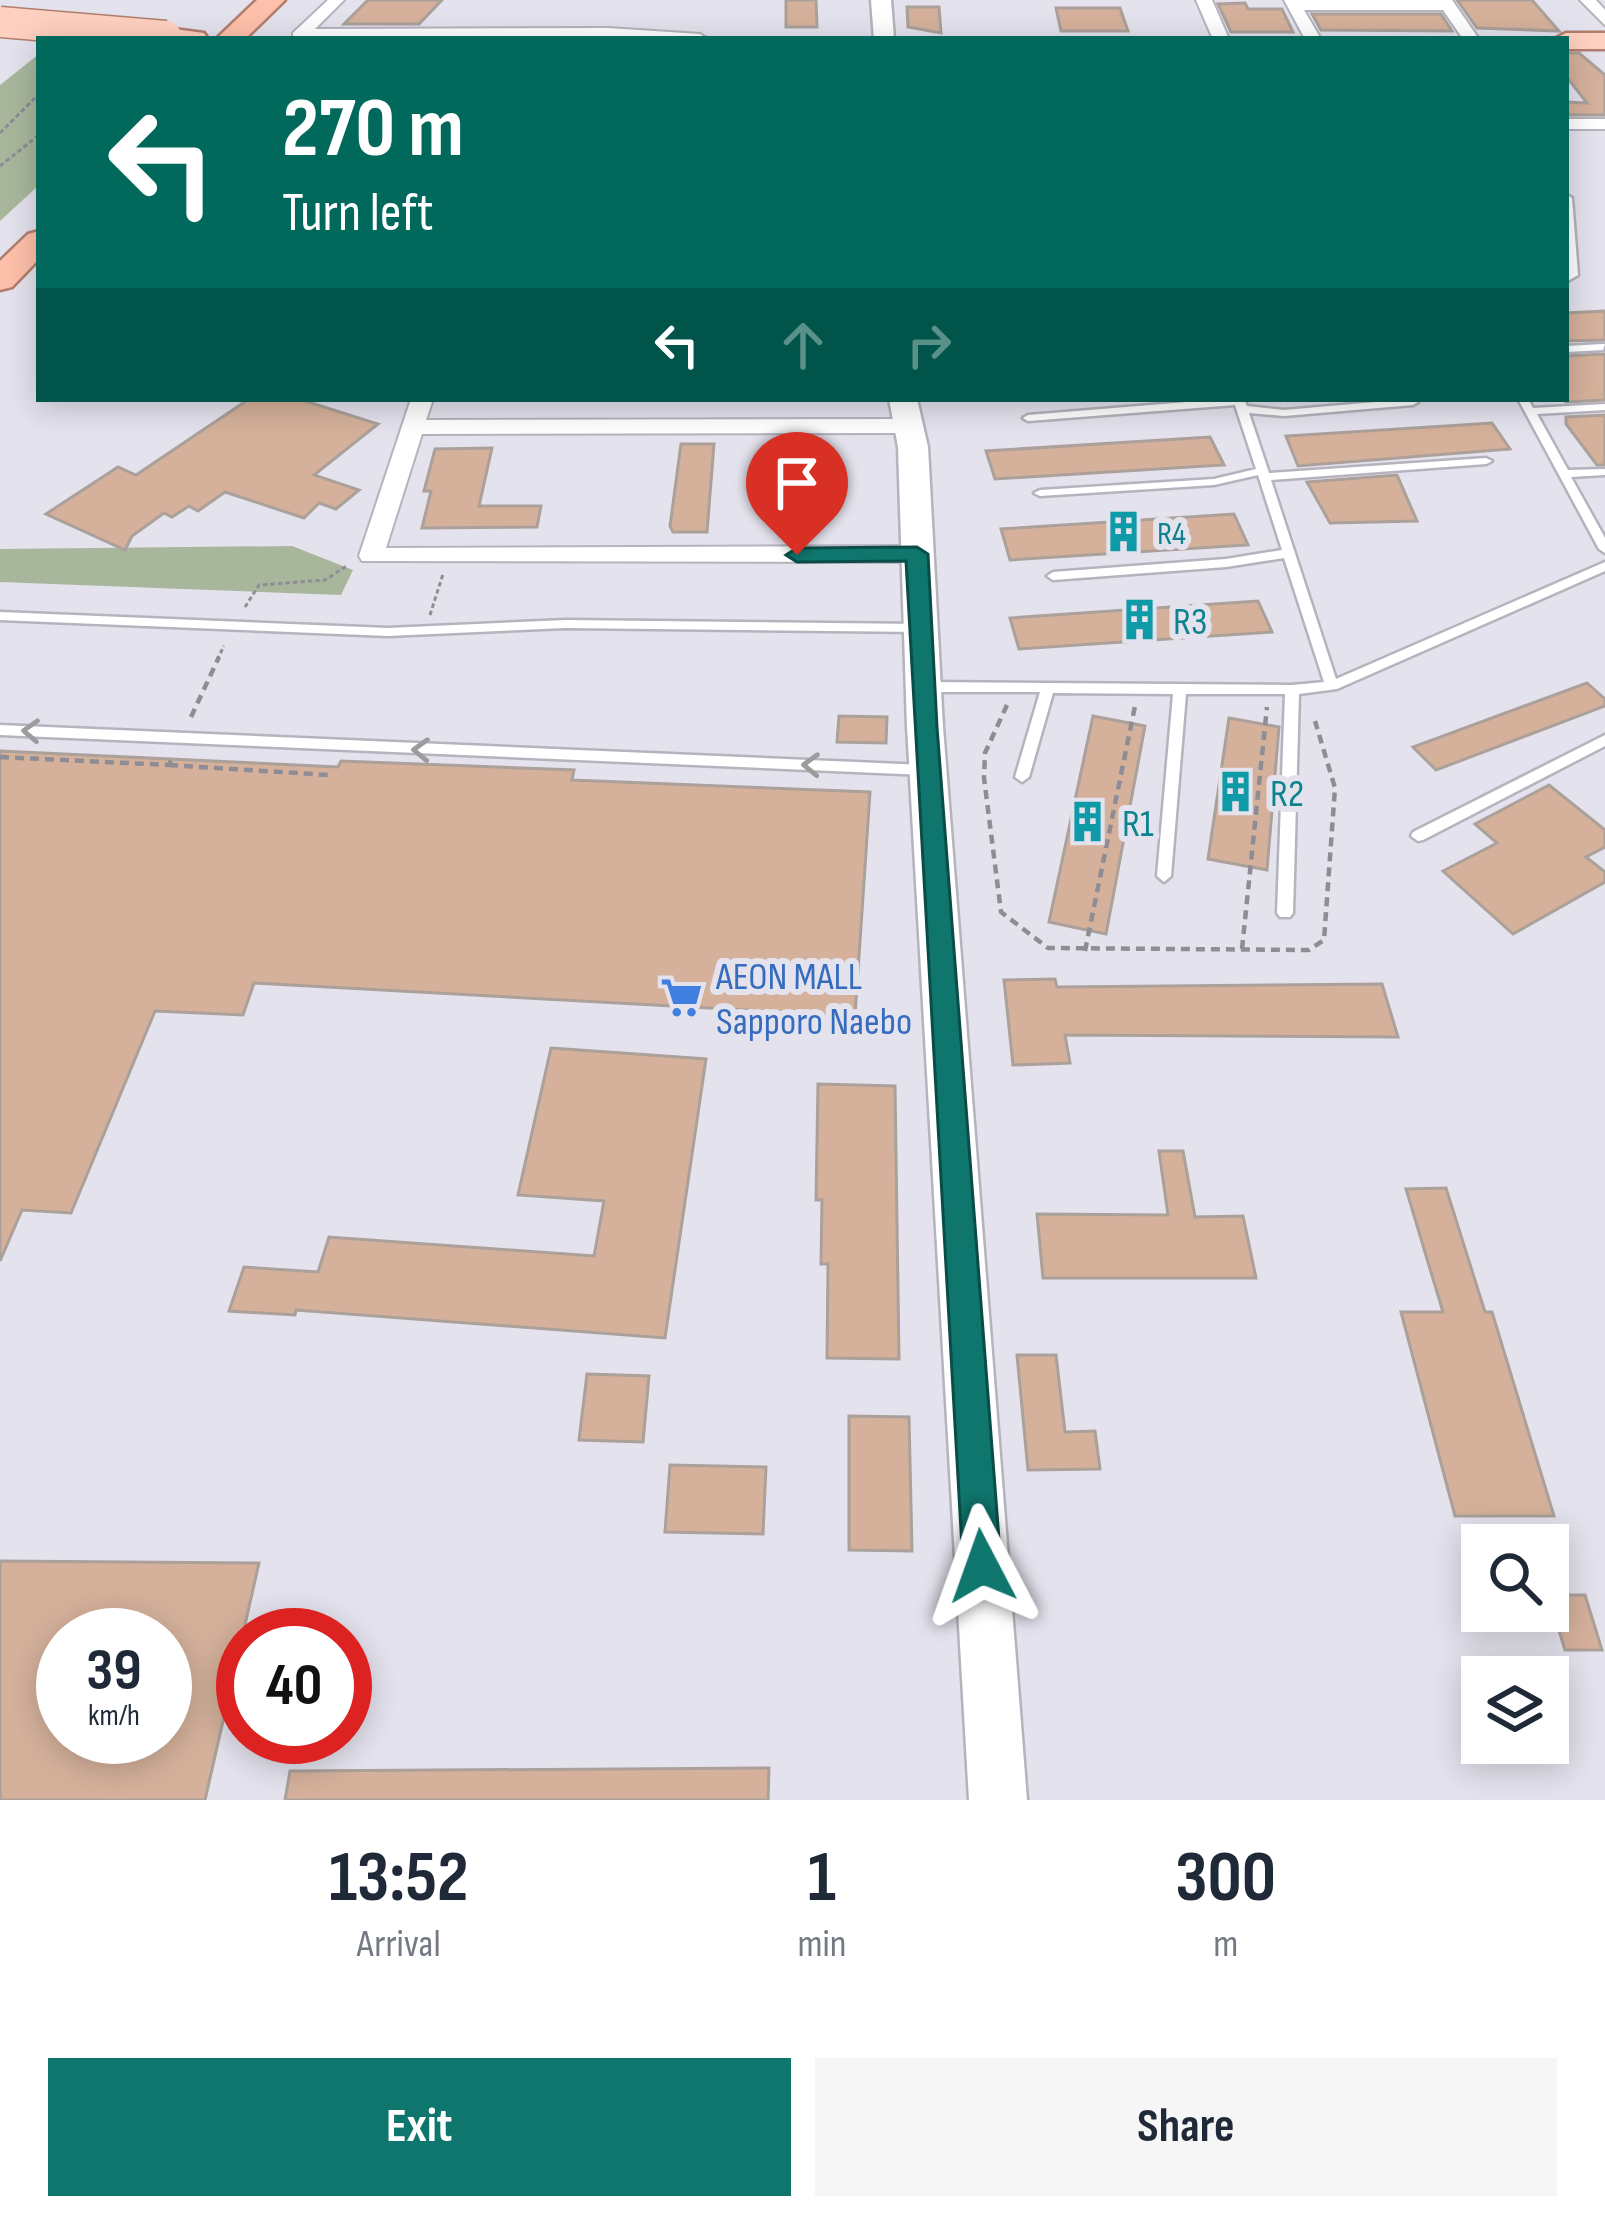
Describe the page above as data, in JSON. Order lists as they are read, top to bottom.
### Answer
{
  "places": {
    "building": [
      "R4",
      "R3",
      "R2",
      "R1"
    ],
    "supermarket": ["AEON MALL Sapporo Naebo"]
  },
  "page": {
    "turn": ["270 m", "Turn left"],
    "speed": "39 km/h",
    "limit": "40",
    "eta": [
      "13:52",
      "Arrival",
      "1",
      "min",
      "300",
      "m"
    ],
    "buttons": ["Exit", "Share"]
  }
}
